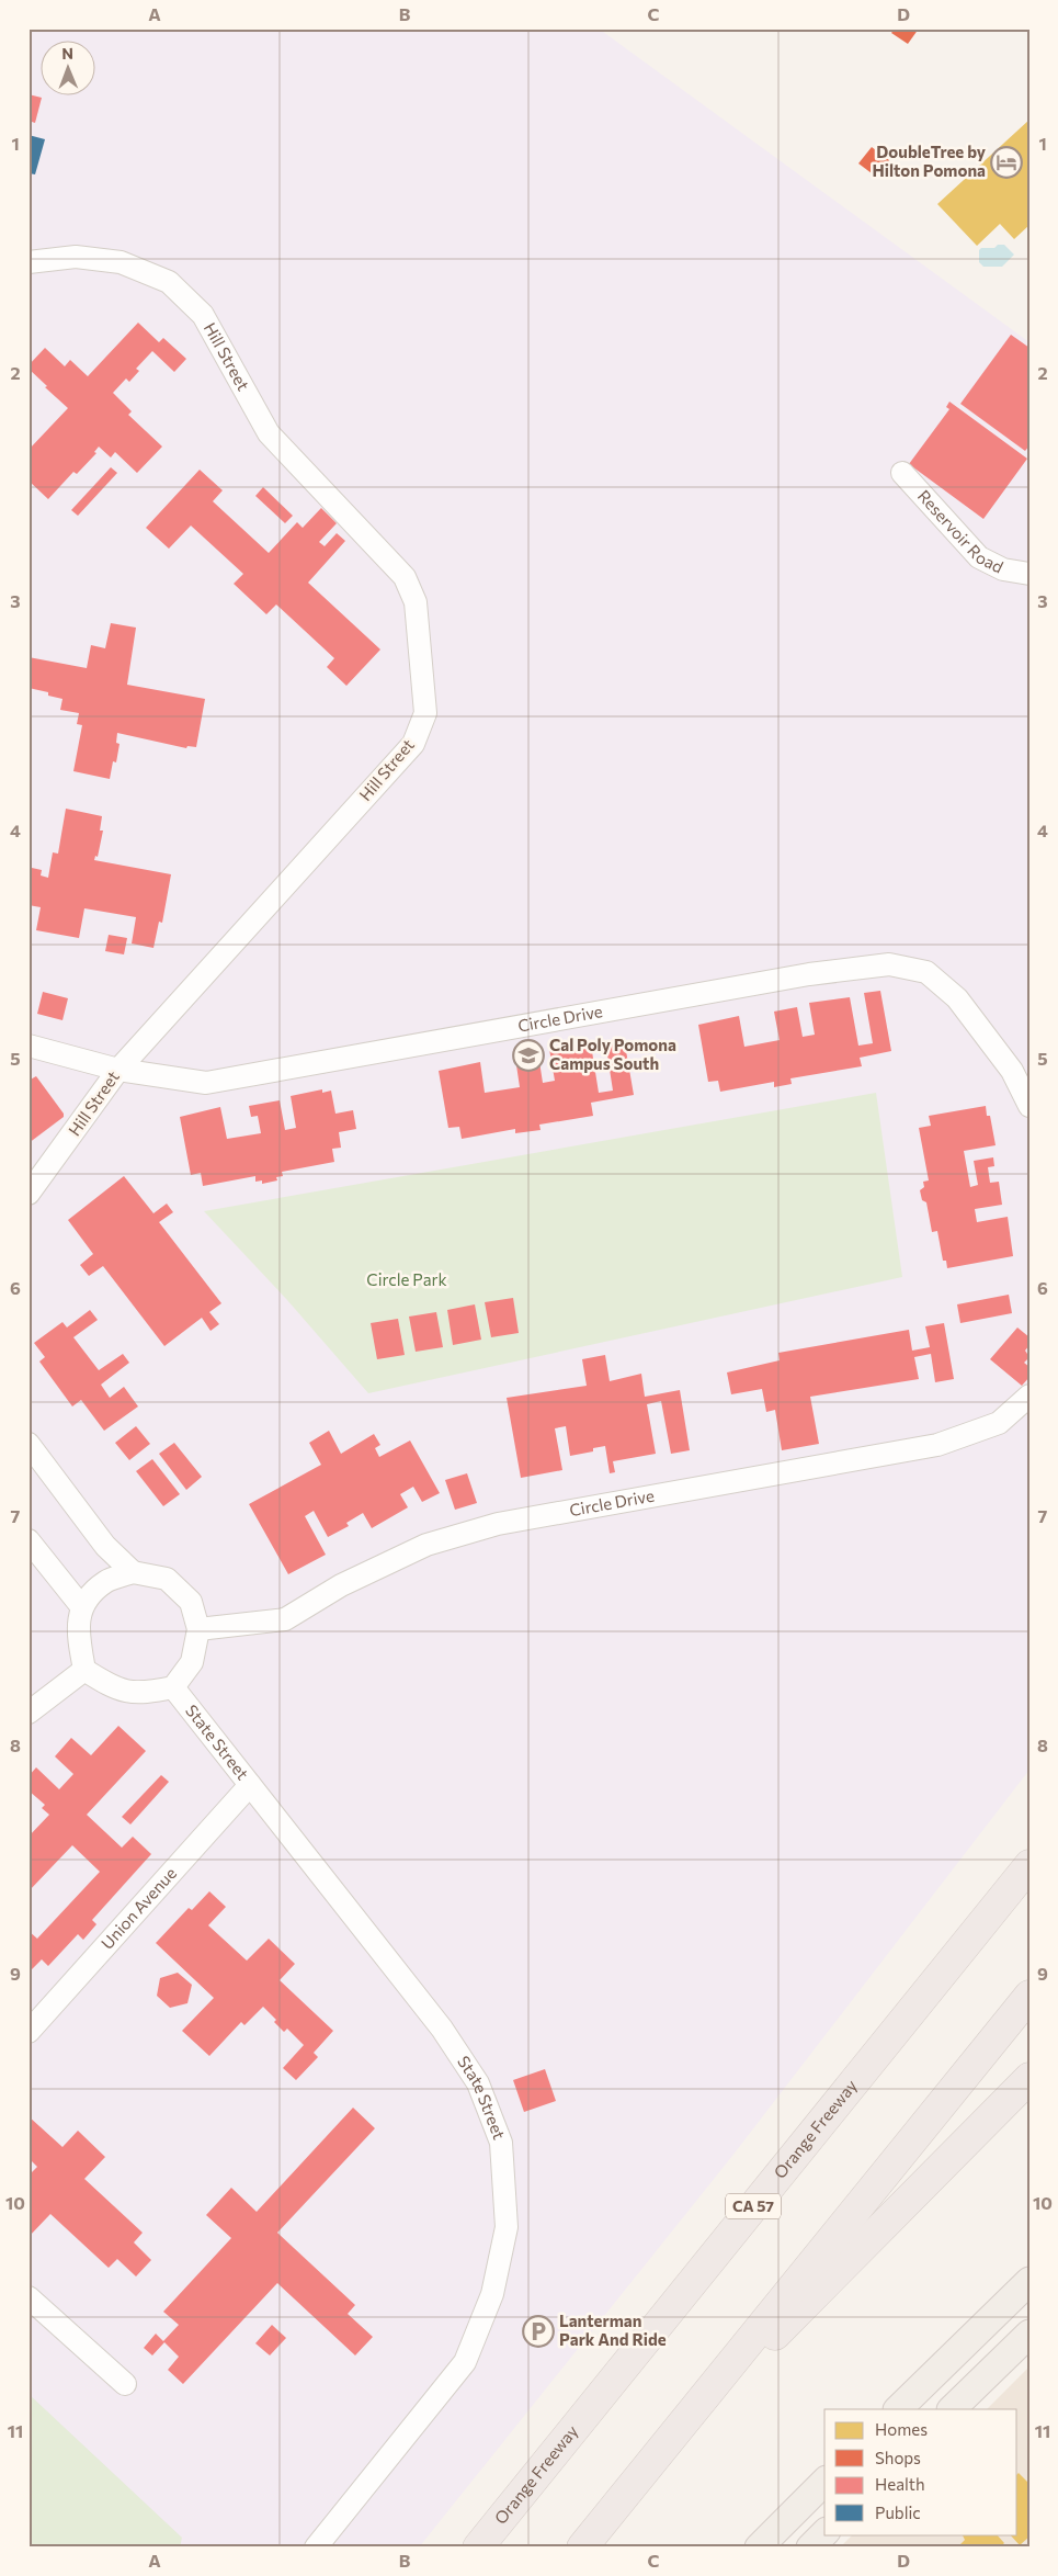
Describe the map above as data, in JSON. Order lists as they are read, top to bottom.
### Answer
{
  "streets": {
    "highway": ["Orange Freeway", "CA 57"],
    "street": [
      "Hill Street",
      "Reservoir Road",
      "Circle Drive",
      "State Street",
      "Union Avenue"
    ]
  },
  "crossings": [
    ["Hill Street", "Circle Drive"],
    ["Circle Drive", "State Street"],
    ["State Street", "Union Avenue"]
  ],
  "parks": ["Circle Park"],
  "places": {
    "hotel": ["DoubleTree by Hilton Pomona"],
    "school or university": ["Cal Poly Pomona Campus South"],
    "parking": ["Lanterman Park And Ride"]
  },
  "legend": [
    "Homes",
    "Shops",
    "Health",
    "Public"
  ],
  "north": "top",
  "grid": {
    "columns": [
      "A",
      "B",
      "C",
      "D"
    ],
    "rows": [
      "1",
      "2",
      "3",
      "4",
      "5",
      "6",
      "7",
      "8",
      "9",
      "10",
      "11"
    ]
  }
}
